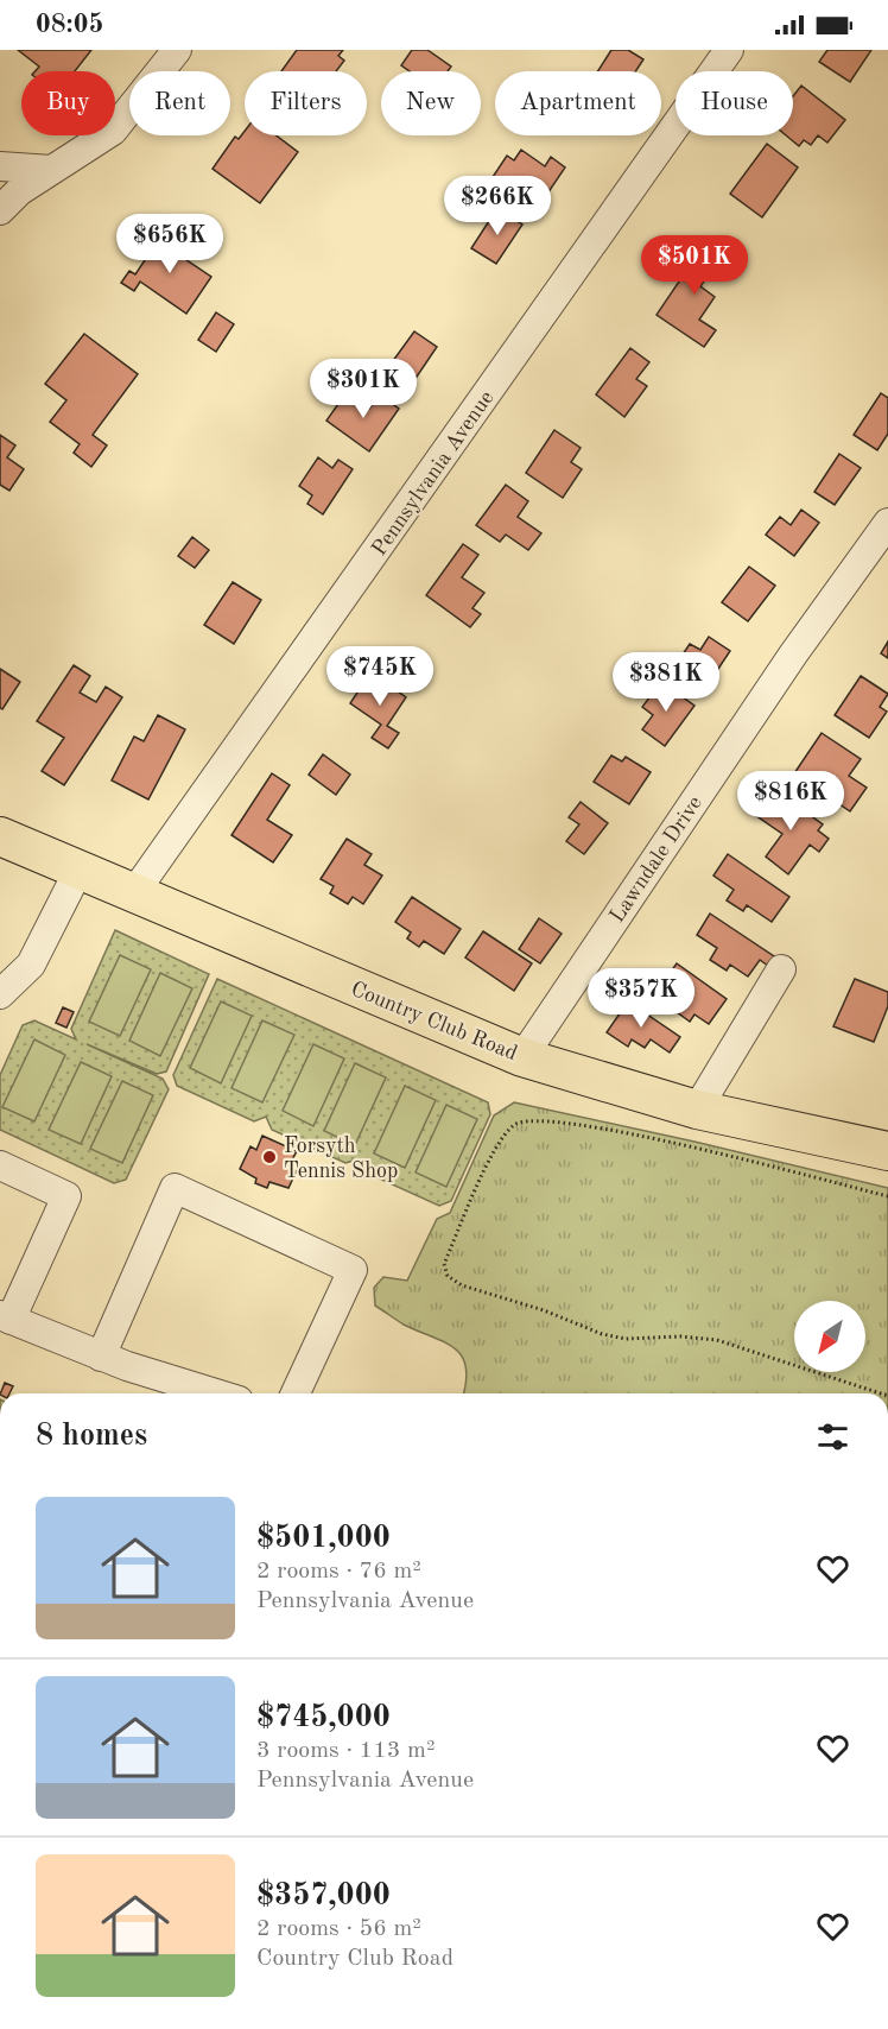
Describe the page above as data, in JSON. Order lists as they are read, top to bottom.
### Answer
{
  "streets": {
    "main road": ["Country Club Road"],
    "street": ["Pennsylvania Avenue", "Lawndale Drive"]
  },
  "crossings": [
    ["Pennsylvania Avenue", "Country Club Road"],
    ["Lawndale Drive", "Country Club Road"]
  ],
  "places": ["Forsyth Tennis Shop"],
  "north": "bottom left",
  "page": {
    "status": "08:05",
    "chip": [
      "Buy",
      "Rent",
      "Filters",
      "New",
      "Apartment",
      "House"
    ],
    "price": [
      "$266K",
      "$656K",
      "$501K",
      "$301K",
      "$745K",
      "$381K",
      "$816K",
      "$357K"
    ],
    "heading": "8 homes",
    "list": [
      {
        "name": "$501,000",
        "note": "2 rooms · 76 m² · Pennsylvania Avenue"
      },
      {
        "name": "$745,000",
        "note": "3 rooms · 113 m² · Pennsylvania Avenue"
      },
      {
        "name": "$357,000",
        "note": "2 rooms · 56 m² · Country Club Road"
      }
    ]
  }
}
